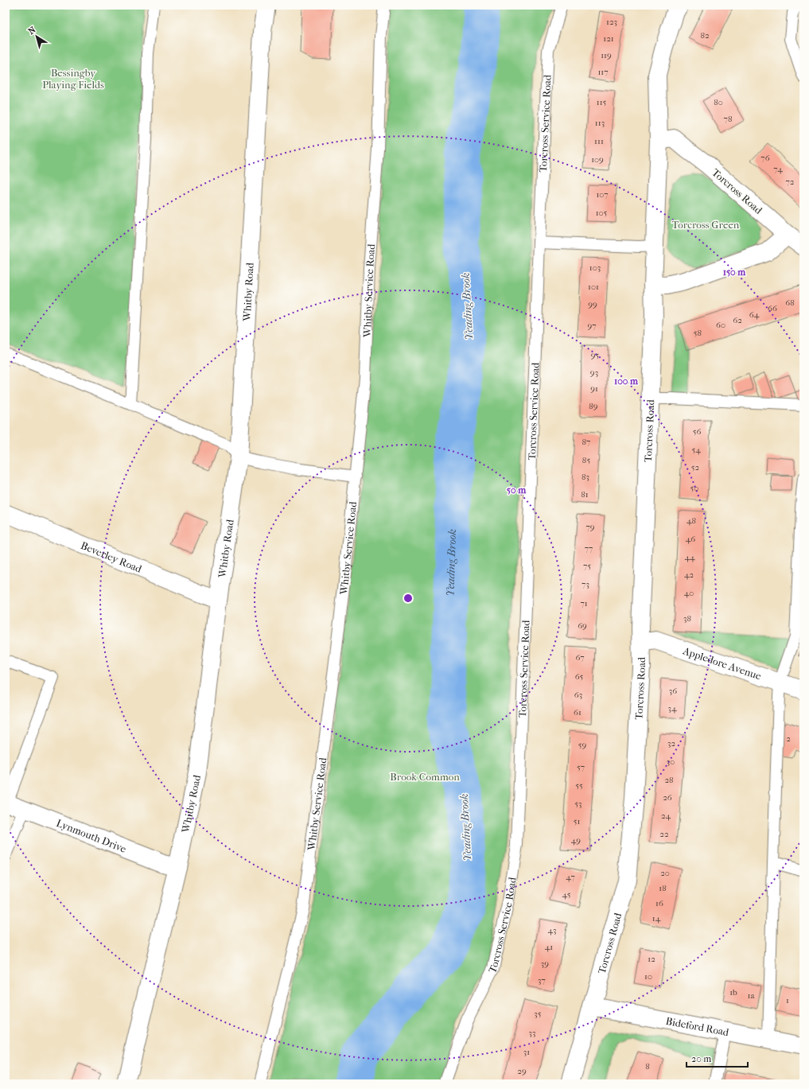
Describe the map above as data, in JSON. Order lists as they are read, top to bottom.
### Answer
{
  "streets": {
    "street": [
      "Torcross Road",
      "Whitby Road",
      "Beverley Road",
      "Appledore Avenue",
      "Lynmouth Drive",
      "Bideford Road"
    ],
    "lane": ["Torcross Service Road", "Whitby Service Road"]
  },
  "crossings": [
    ["Torcross Road", "Appledore Avenue"],
    ["Torcross Road", "Bideford Road"],
    ["Whitby Road", "Beverley Road"],
    ["Whitby Road", "Lynmouth Drive"]
  ],
  "water": ["Yeading Brook"],
  "parks": ["Bessingby Playing Fields", "Torcross Green", "Brook Common"],
  "house_numbers": [
    "123",
    "82",
    "121",
    "119",
    "117",
    "115",
    "80",
    "78",
    "113",
    "111",
    "76",
    "109",
    "74",
    "72",
    "107",
    "105",
    "103",
    "101",
    "68",
    "99",
    "66",
    "64",
    "62",
    "60",
    "97",
    "58",
    "95",
    "93",
    "91",
    "89",
    "56",
    "87",
    "54",
    "85",
    "52",
    "83",
    "50",
    "81",
    "48",
    "79",
    "46",
    "77",
    "44",
    "75",
    "42",
    "73",
    "40",
    "71",
    "38",
    "69",
    "67",
    "65",
    "36",
    "63",
    "34",
    "61",
    "2",
    "32",
    "59",
    "30",
    "57",
    "28",
    "55",
    "26",
    "53",
    "24",
    "51",
    "22",
    "49",
    "20",
    "47",
    "18",
    "45",
    "16",
    "14",
    "43",
    "41",
    "12",
    "39",
    "10",
    "37",
    "1b",
    "1a",
    "1",
    "35",
    "33",
    "31",
    "8",
    "29"
  ],
  "scale_bar": "20 m",
  "north": "top left",
  "rings": ["150 m", "100 m", "50 m"]
}
